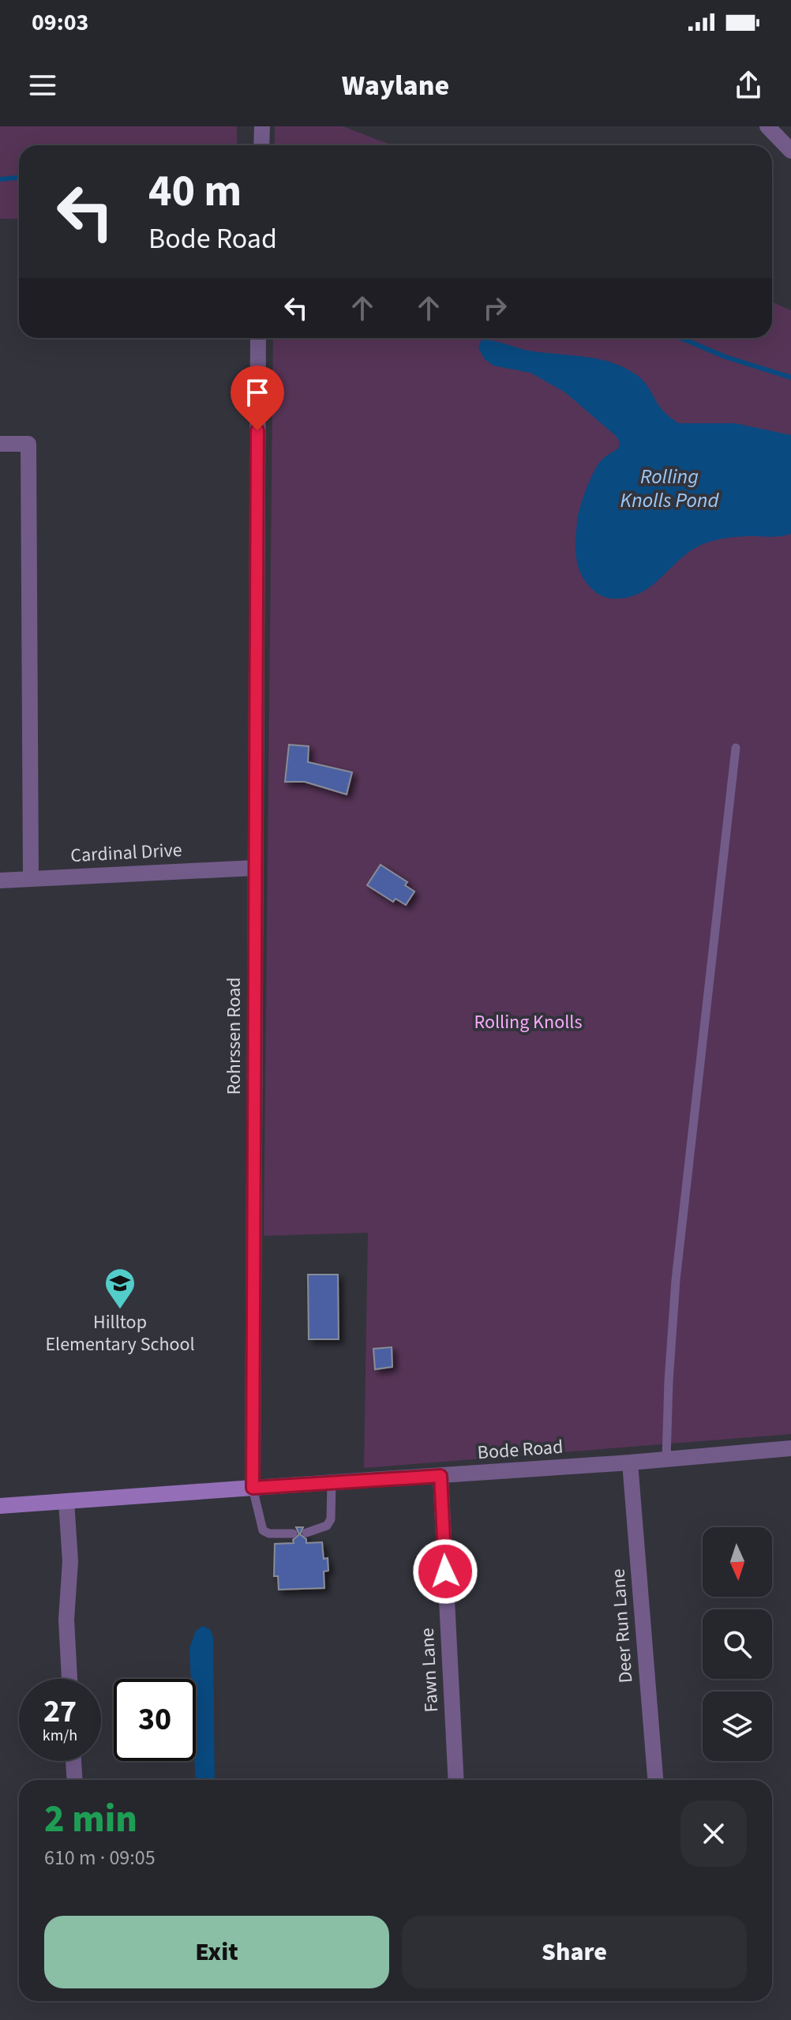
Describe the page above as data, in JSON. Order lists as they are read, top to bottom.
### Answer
{
  "streets": {
    "street": [
      "Cardinal Drive",
      "Rohrssen Road",
      "Bode Road",
      "Deer Run Lane",
      "Fawn Lane"
    ]
  },
  "crossings": [
    ["Cardinal Drive", "Rohrssen Road"],
    ["Rohrssen Road", "Bode Road"],
    ["Bode Road", "Deer Run Lane"],
    ["Bode Road", "Fawn Lane"]
  ],
  "water": ["Rolling Knolls Pond"],
  "parks": ["Rolling Knolls"],
  "places": {
    "school or university": ["Hilltop Elementary School"]
  },
  "north": "bottom",
  "page": {
    "status": "09:03",
    "header": "Waylane",
    "turn": ["40 m", "Bode Road"],
    "speed": "27 km/h",
    "limit": "30",
    "heading": ["2 min", "610 m · 09:05"],
    "buttons": ["Exit", "Share"]
  }
}
